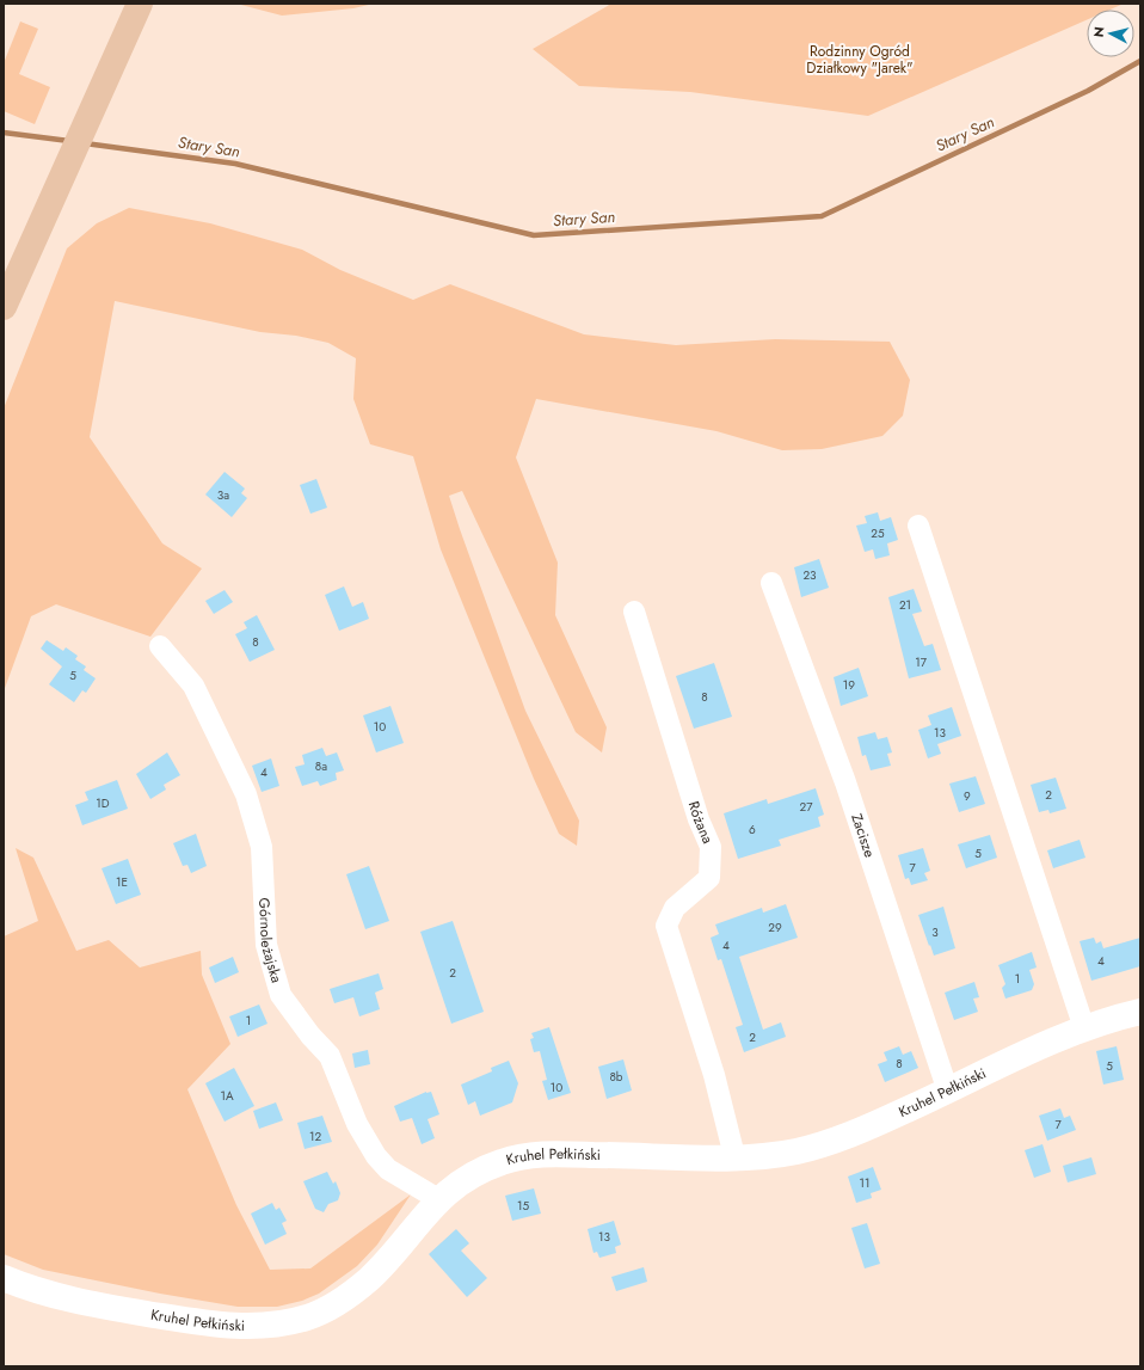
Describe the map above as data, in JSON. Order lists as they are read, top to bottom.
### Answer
{
  "streets": {
    "street": [
      "Różana",
      "Zacisze",
      "Górnoleżajska",
      "Kruhel Pełkiński"
    ]
  },
  "crossings": [
    ["Różana", "Kruhel Pełkiński"],
    ["Zacisze", "Kruhel Pełkiński"],
    ["Górnoleżajska", "Kruhel Pełkiński"]
  ],
  "water": ["Stary San"],
  "parks": ["Rodzinny Ogród Działkowy \"Jarek\""],
  "house_numbers": [
    "3a",
    "25",
    "23",
    "21",
    "8",
    "17",
    "5",
    "19",
    "8",
    "10",
    "13",
    "8a",
    "4",
    "2",
    "9",
    "1D",
    "27",
    "6",
    "5",
    "7",
    "1E",
    "29",
    "3",
    "4",
    "4",
    "2",
    "1",
    "1",
    "2",
    "8",
    "5",
    "8b",
    "10",
    "1A",
    "7",
    "12",
    "11",
    "15",
    "13"
  ],
  "north": "left"
}
